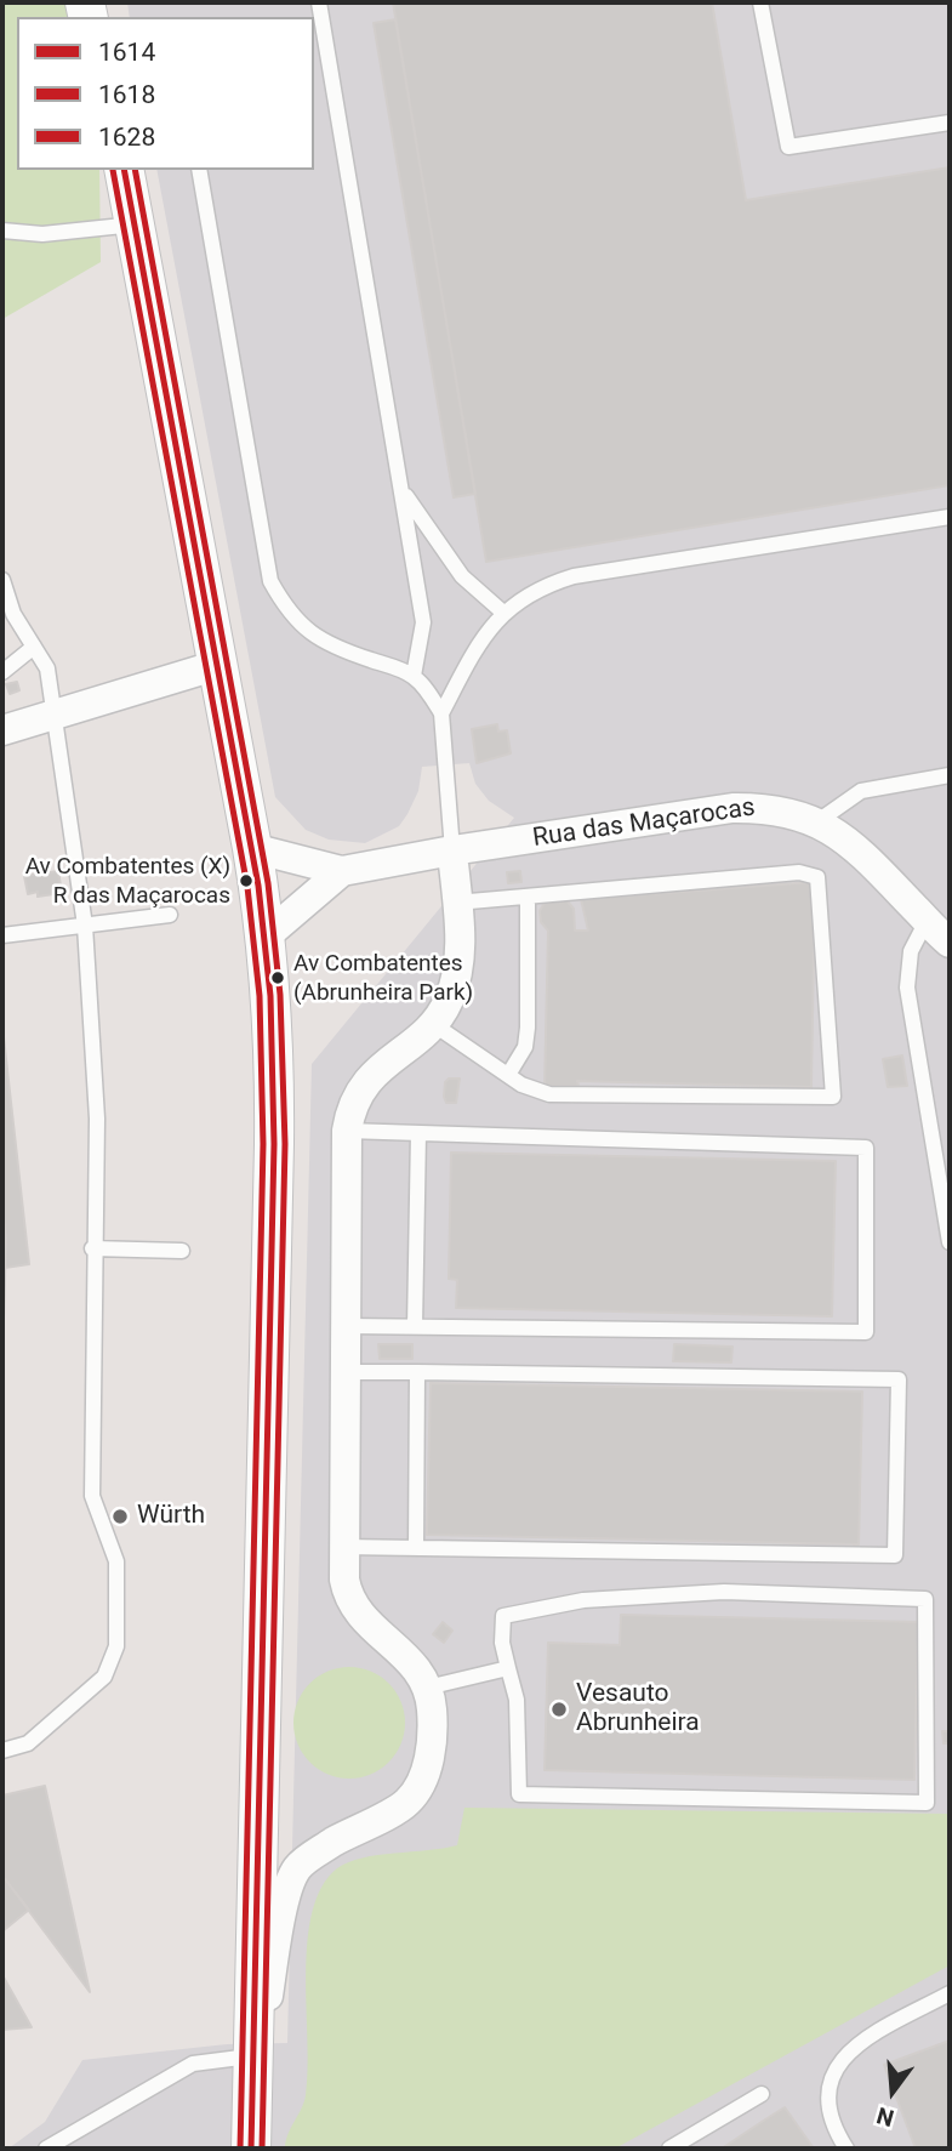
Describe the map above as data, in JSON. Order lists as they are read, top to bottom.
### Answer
{
  "streets": {
    "street": ["Rua das Maçarocas"]
  },
  "places": [
    "Av Combatentes (X) R das Maçarocas",
    "Av Combatentes (Abrunheira Park)",
    "Würth",
    "Vesauto Abrunheira"
  ],
  "lines": ["transit line 1614", "transit line 1618", "transit line 1628"],
  "legend": ["1614", "1618", "1628"],
  "north": "bottom"
}
